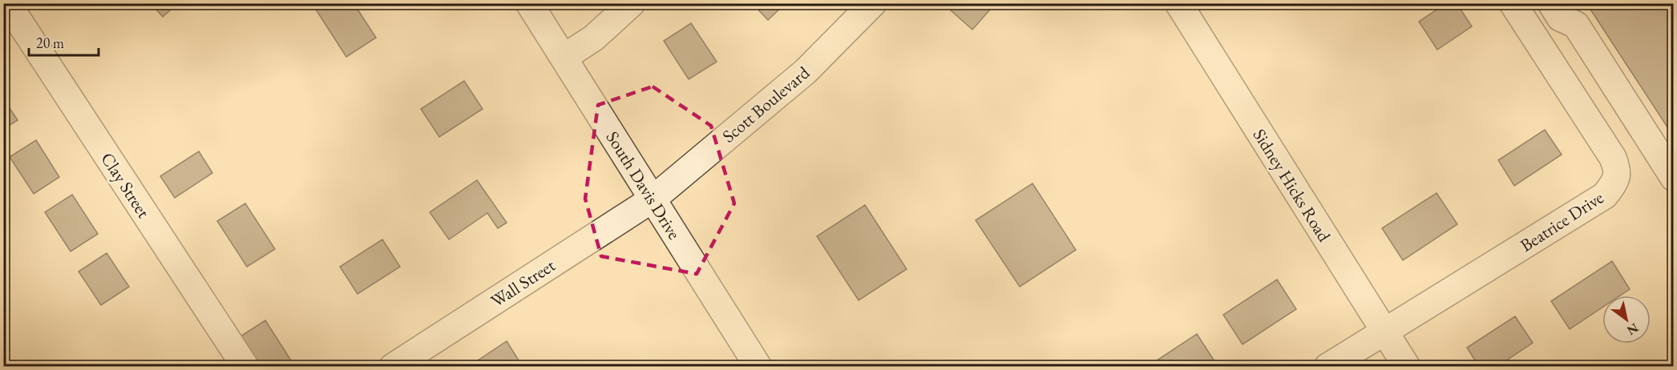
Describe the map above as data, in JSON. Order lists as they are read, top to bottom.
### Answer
{
  "streets": {
    "street": [
      "Scott Boulevard",
      "Clay Street",
      "South Davis Drive",
      "Sidney Hicks Road",
      "Beatrice Drive",
      "Wall Street"
    ]
  },
  "crossings": [
    ["Scott Boulevard", "South Davis Drive"],
    ["Scott Boulevard", "Wall Street"],
    ["South Davis Drive", "Wall Street"],
    ["Sidney Hicks Road", "Beatrice Drive"]
  ],
  "scale_bar": "20 m",
  "north": "bottom right"
}
